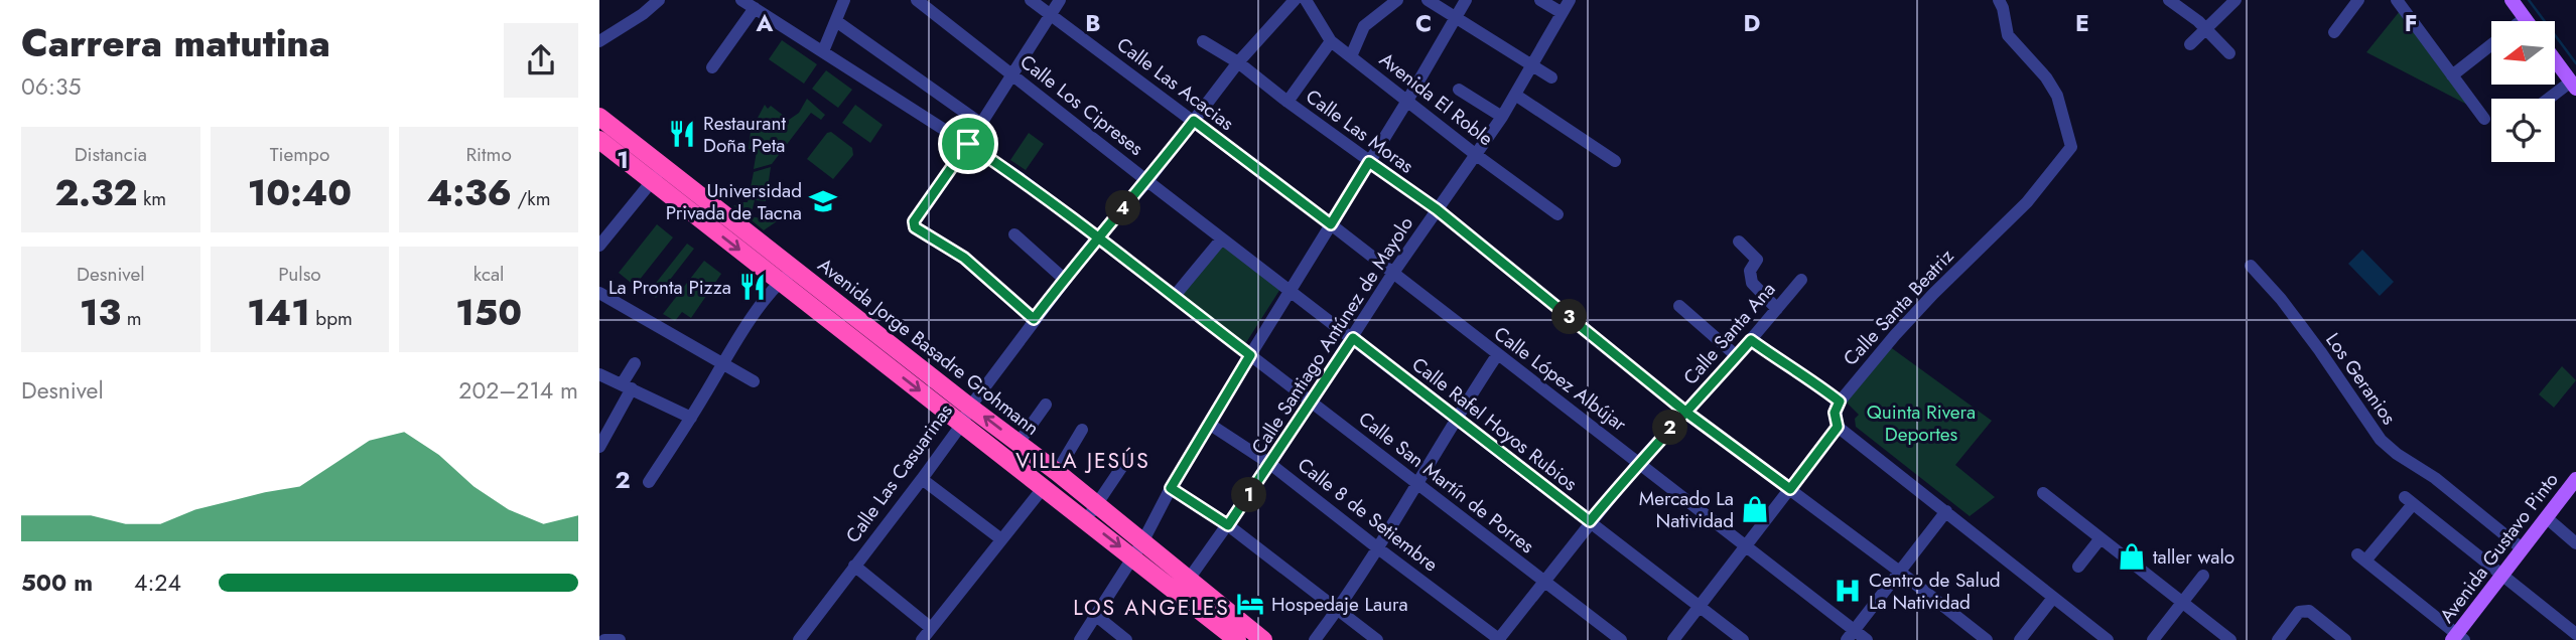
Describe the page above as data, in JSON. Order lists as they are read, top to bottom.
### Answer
{
  "streets": {
    "highway": ["Avenida Jorge Basadre Grohmann"],
    "main road": ["Avenida Gustavo Pinto"],
    "street": [
      "Calle Las Acacias",
      "Avenida El Roble",
      "Calle Los Cipreses",
      "Calle Las Moras",
      "Calle Santa Beatriz",
      "Calle Santa Ana",
      "Calle Santiago Antúnez de Mayolo",
      "Calle López Albújar",
      "Los Geranios",
      "Calle Rafel Hoyos Rubios",
      "Calle Las Casuarinas",
      "Calle San Martín de Porres",
      "Calle 8 de Setiembre"
    ]
  },
  "crossings": [
    ["Calle Las Acacias", "Calle López Albújar"],
    ["Calle Las Acacias", "Calle Las Casuarinas"],
    ["Avenida El Roble", "Calle Santiago Antúnez de Mayolo"],
    ["Calle Los Cipreses", "Calle Rafel Hoyos Rubios"],
    ["Calle Los Cipreses", "Calle Las Casuarinas"],
    ["Calle Las Moras", "Calle Santa Ana"],
    ["Calle Las Moras", "Calle Santiago Antúnez de Mayolo"],
    ["Calle Las Moras", "Calle Las Casuarinas"],
    ["Calle Santa Ana", "Calle López Albújar"],
    ["Calle Santa Ana", "Calle Rafel Hoyos Rubios"],
    ["Calle Santa Ana", "Calle San Martín de Porres"],
    ["Calle Santa Ana", "Calle 8 de Setiembre"],
    ["Calle Santiago Antúnez de Mayolo", "Avenida Jorge Basadre Grohmann"],
    ["Calle Santiago Antúnez de Mayolo", "Calle López Albújar"],
    ["Calle Santiago Antúnez de Mayolo", "Calle Rafel Hoyos Rubios"],
    ["Calle Santiago Antúnez de Mayolo", "Calle San Martín de Porres"],
    ["Calle Santiago Antúnez de Mayolo", "Calle 8 de Setiembre"],
    ["Avenida Jorge Basadre Grohmann", "Calle Las Casuarinas"],
    ["Los Geranios", "Avenida Gustavo Pinto"],
    ["Calle Las Casuarinas", "Calle San Martín de Porres"]
  ],
  "districts": ["VILLA JESÚS", "LOS ANGELES"],
  "parks": ["Quinta Rivera Deportes"],
  "places": {
    "restaurant": ["Restaurant Doña Peta", "La Pronta Pizza"],
    "school or university": ["Universidad Privada de Tacna"],
    "shop": ["Mercado La Natividad", "taller walo"],
    "hospital": ["Centro de Salud La Natividad"],
    "hotel": ["Hospedaje Laura"]
  },
  "north": "left",
  "page": {
    "heading": ["Carrera matutina", "06:35"],
    "stats": [
      ["Distancia", "2.32 km"],
      ["Tiempo", "10:40"],
      ["Ritmo", "4:36 /km"],
      ["Desnivel", "13 m"],
      ["Pulso", "141 bpm"],
      ["kcal", "150"]
    ],
    "pins": [
      "4",
      "3",
      "2",
      "1"
    ],
    "chart": ["Desnivel", "202–214 m"],
    "list": [
      {
        "name": "500 m",
        "note": "4:24"
      }
    ]
  },
  "grid": {
    "columns": [
      "A",
      "B",
      "C",
      "D",
      "E",
      "F"
    ],
    "rows": ["1", "2"]
  }
}
